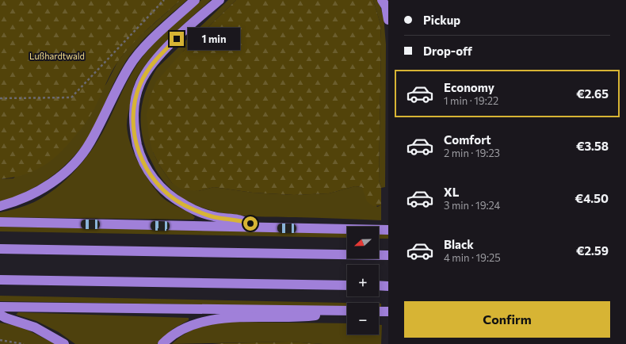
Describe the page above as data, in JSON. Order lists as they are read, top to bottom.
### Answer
{
  "parks": ["Lußhardtwald"],
  "north": "left",
  "page": {
    "banner": ["Pickup", "Drop-off"],
    "bubble": "1 min",
    "list": [
      {
        "name": "Economy",
        "note": "1 min · 19:22",
        "value": "€2.65"
      },
      {
        "name": "Comfort",
        "note": "2 min · 19:23",
        "value": "€3.58"
      },
      {
        "name": "XL",
        "note": "3 min · 19:24",
        "value": "€4.50"
      },
      {
        "name": "Black",
        "note": "4 min · 19:25",
        "value": "€2.59"
      }
    ],
    "map_buttons": ["+", "−"],
    "buttons": "Confirm"
  }
}
